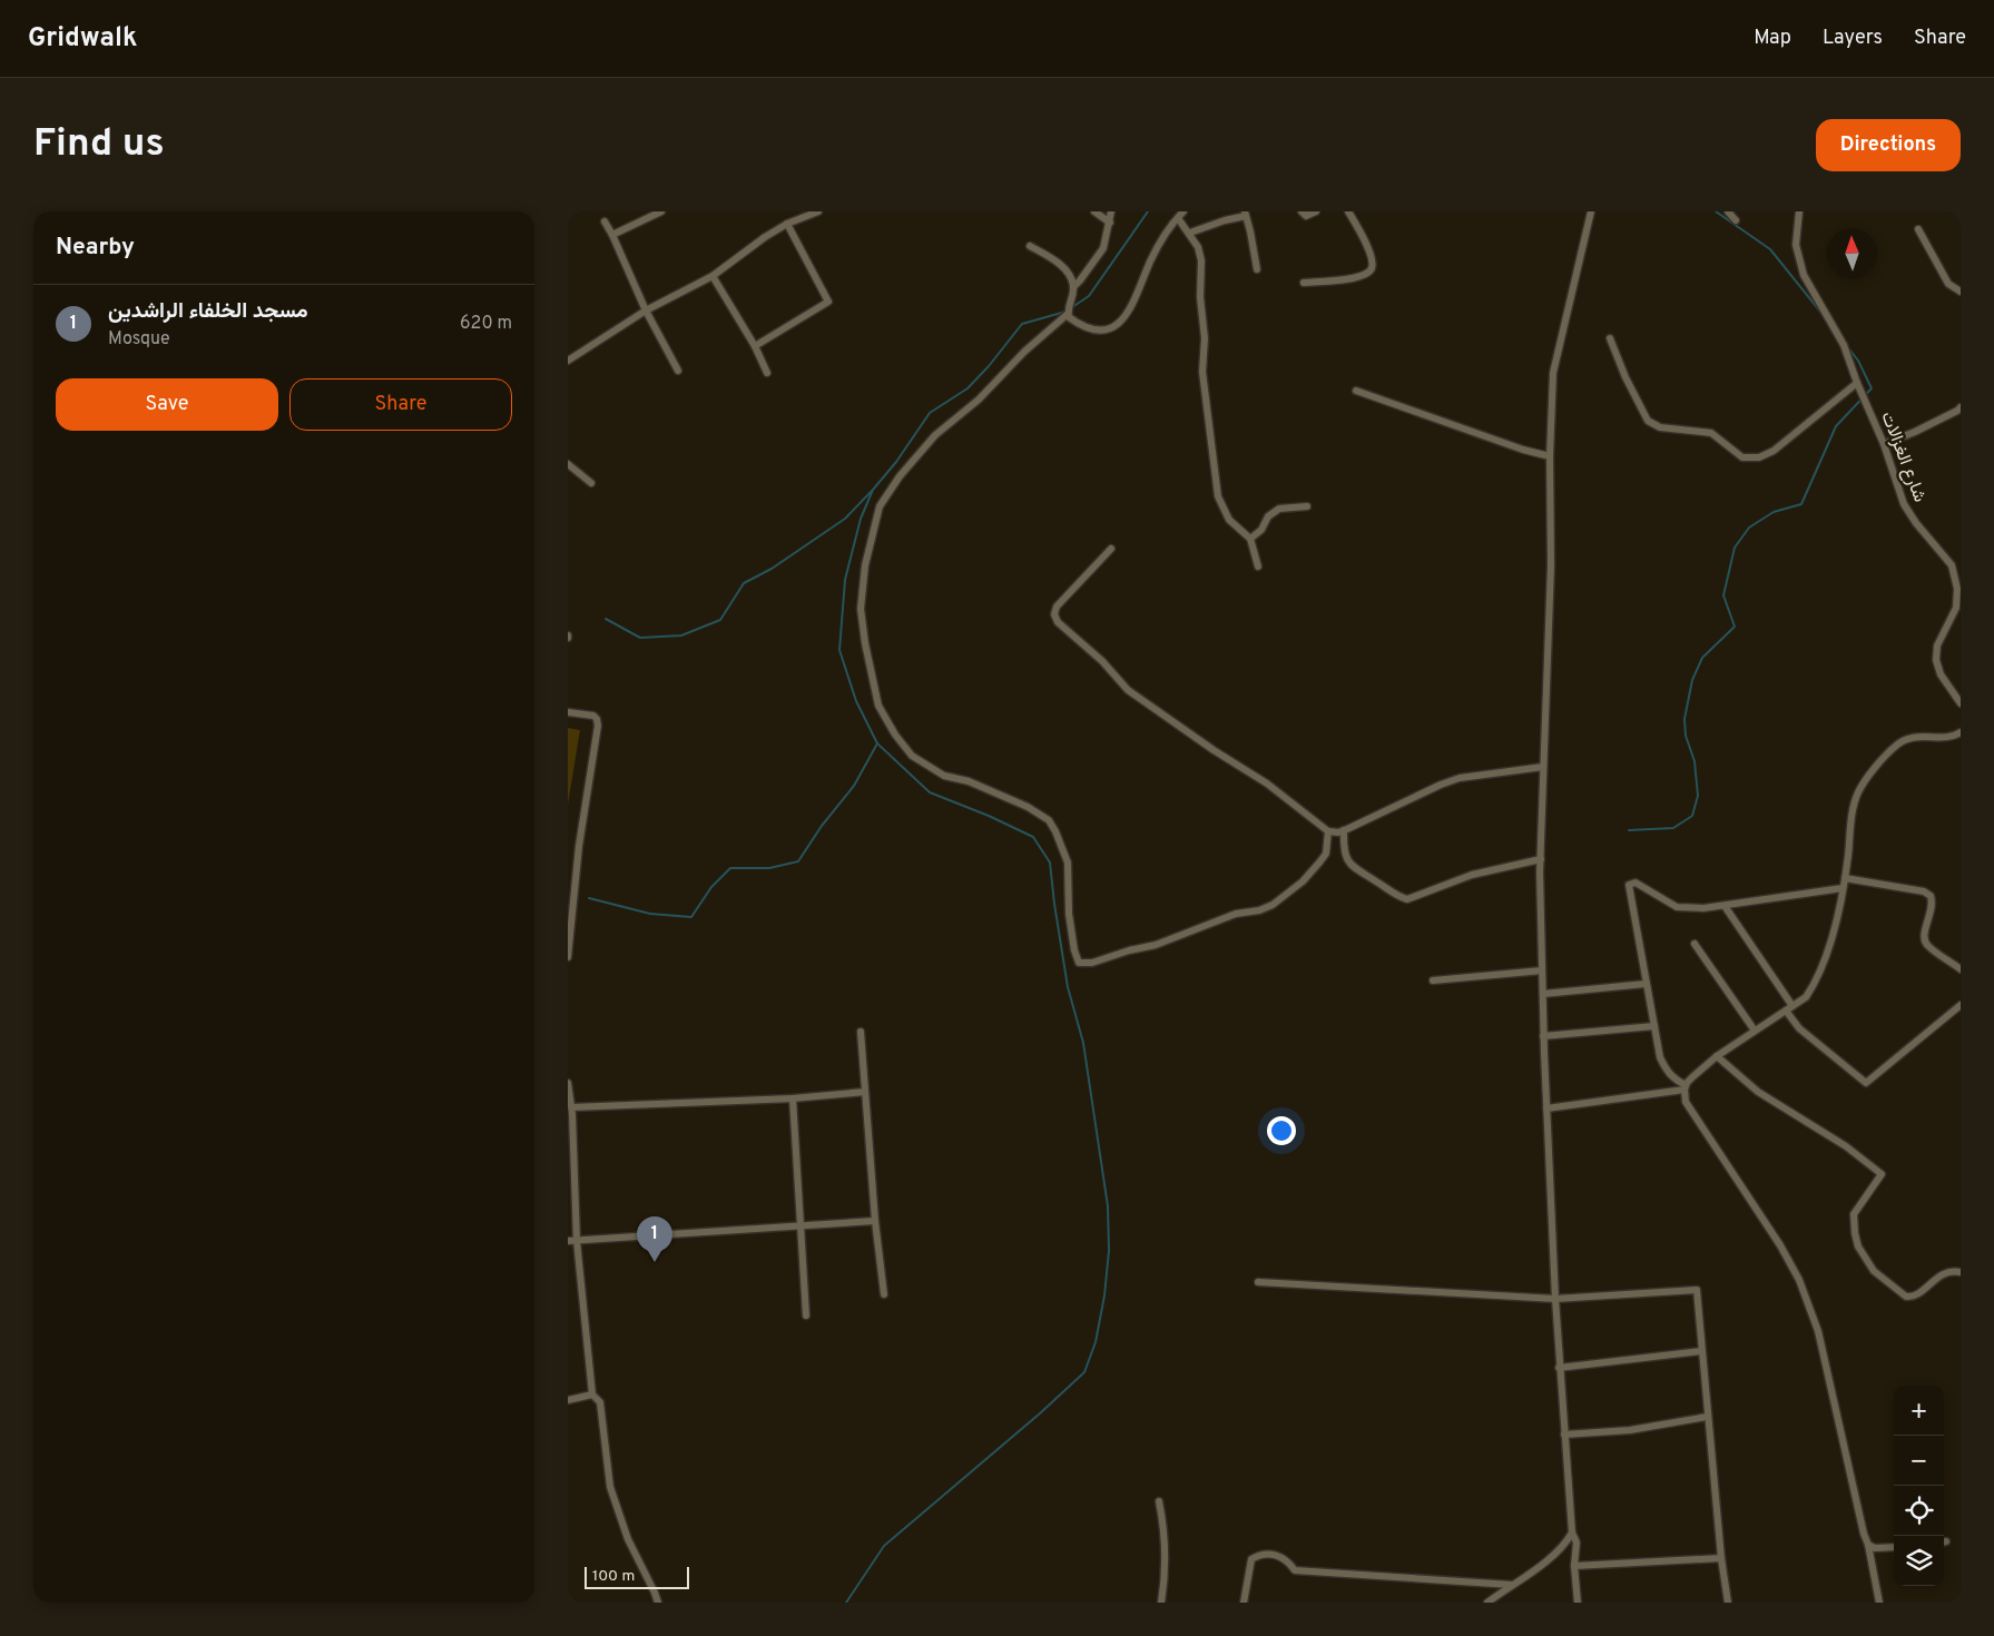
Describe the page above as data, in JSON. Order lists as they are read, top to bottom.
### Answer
{
  "streets": {
    "street": ["شارع الغزالات"]
  },
  "scale_bar": "100 m",
  "north": "top",
  "page": {
    "header": "Gridwalk",
    "nav": ["Map", "Layers", "Share"],
    "buttons": [
      "Directions",
      ["Save", "Share"]
    ],
    "title": "Find us",
    "heading": "Nearby",
    "list": [
      {
        "mark": "1",
        "name": "مسجد الخلفاء الراشدين",
        "note": "Mosque",
        "value": "620 m"
      }
    ],
    "pins": "1",
    "map_buttons": ["+", "−"],
    "scale": "100 m"
  }
}
